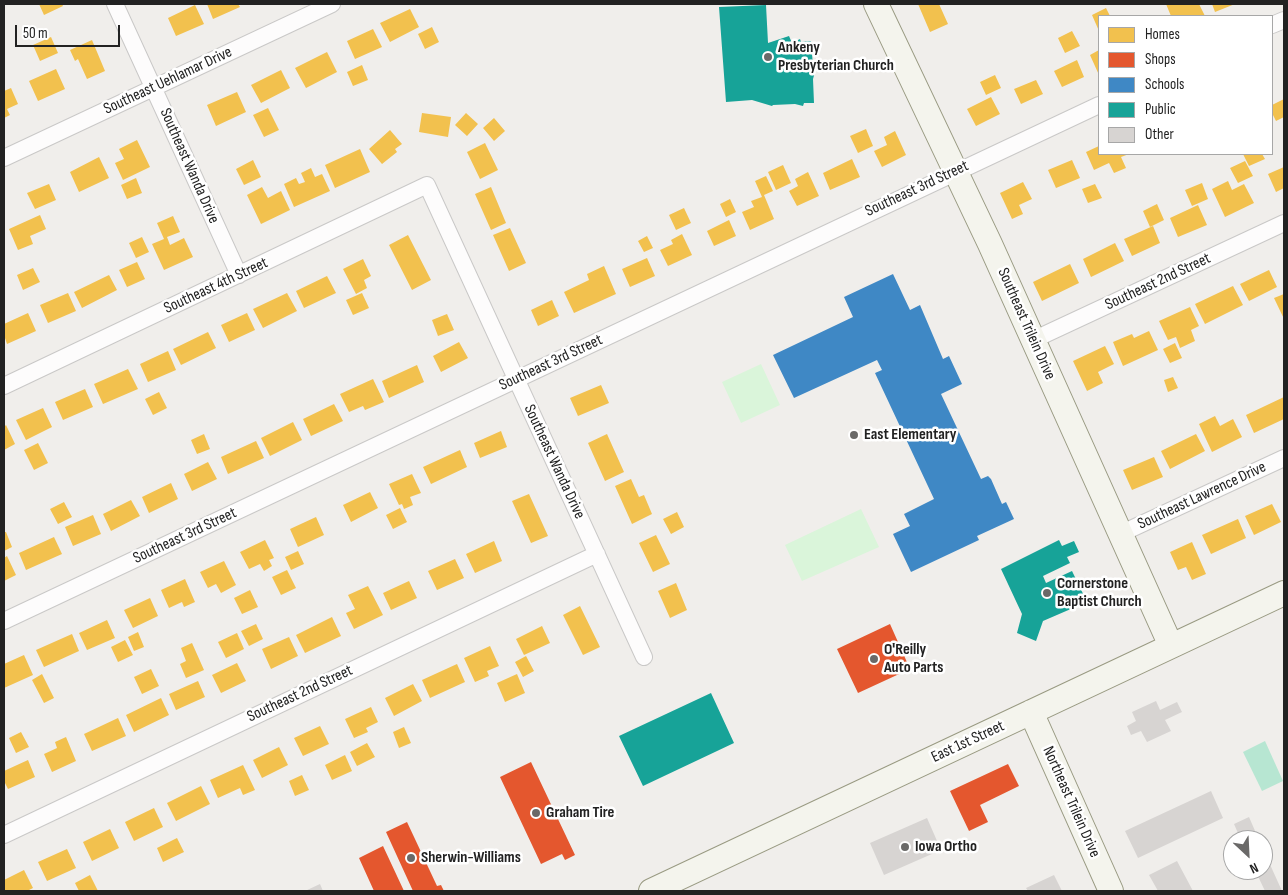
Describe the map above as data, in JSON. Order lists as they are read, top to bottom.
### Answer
{
  "streets": {
    "street": [
      "Southeast Uehlamar Drive",
      "Southeast Wanda Drive",
      "Southeast 3rd Street",
      "Southeast 2nd Street",
      "Southeast 4th Street",
      "Southeast Trilein Drive",
      "Southeast Lawrence Drive",
      "East 1st Street",
      "Northeast Trilein Drive"
    ]
  },
  "crossings": [
    ["Southeast Uehlamar Drive", "Southeast Wanda Drive"],
    ["Southeast Wanda Drive", "Southeast 3rd Street"],
    ["Southeast Wanda Drive", "Southeast 2nd Street"],
    ["Southeast Wanda Drive", "Southeast 4th Street"],
    ["Southeast 3rd Street", "Southeast Trilein Drive"],
    ["Southeast 2nd Street", "Southeast Trilein Drive"],
    ["Southeast Trilein Drive", "Southeast Lawrence Drive"],
    ["Southeast Trilein Drive", "East 1st Street"],
    ["East 1st Street", "Northeast Trilein Drive"]
  ],
  "places": [
    "Ankeny Presbyterian Church",
    "East Elementary",
    "Cornerstone Baptist Church",
    "O'Reilly Auto Parts",
    "Graham Tire",
    "Iowa Ortho",
    "Sherwin-Williams"
  ],
  "legend": [
    "Homes",
    "Shops",
    "Schools",
    "Public",
    "Other"
  ],
  "scale_bar": "50 m",
  "north": "bottom right"
}
